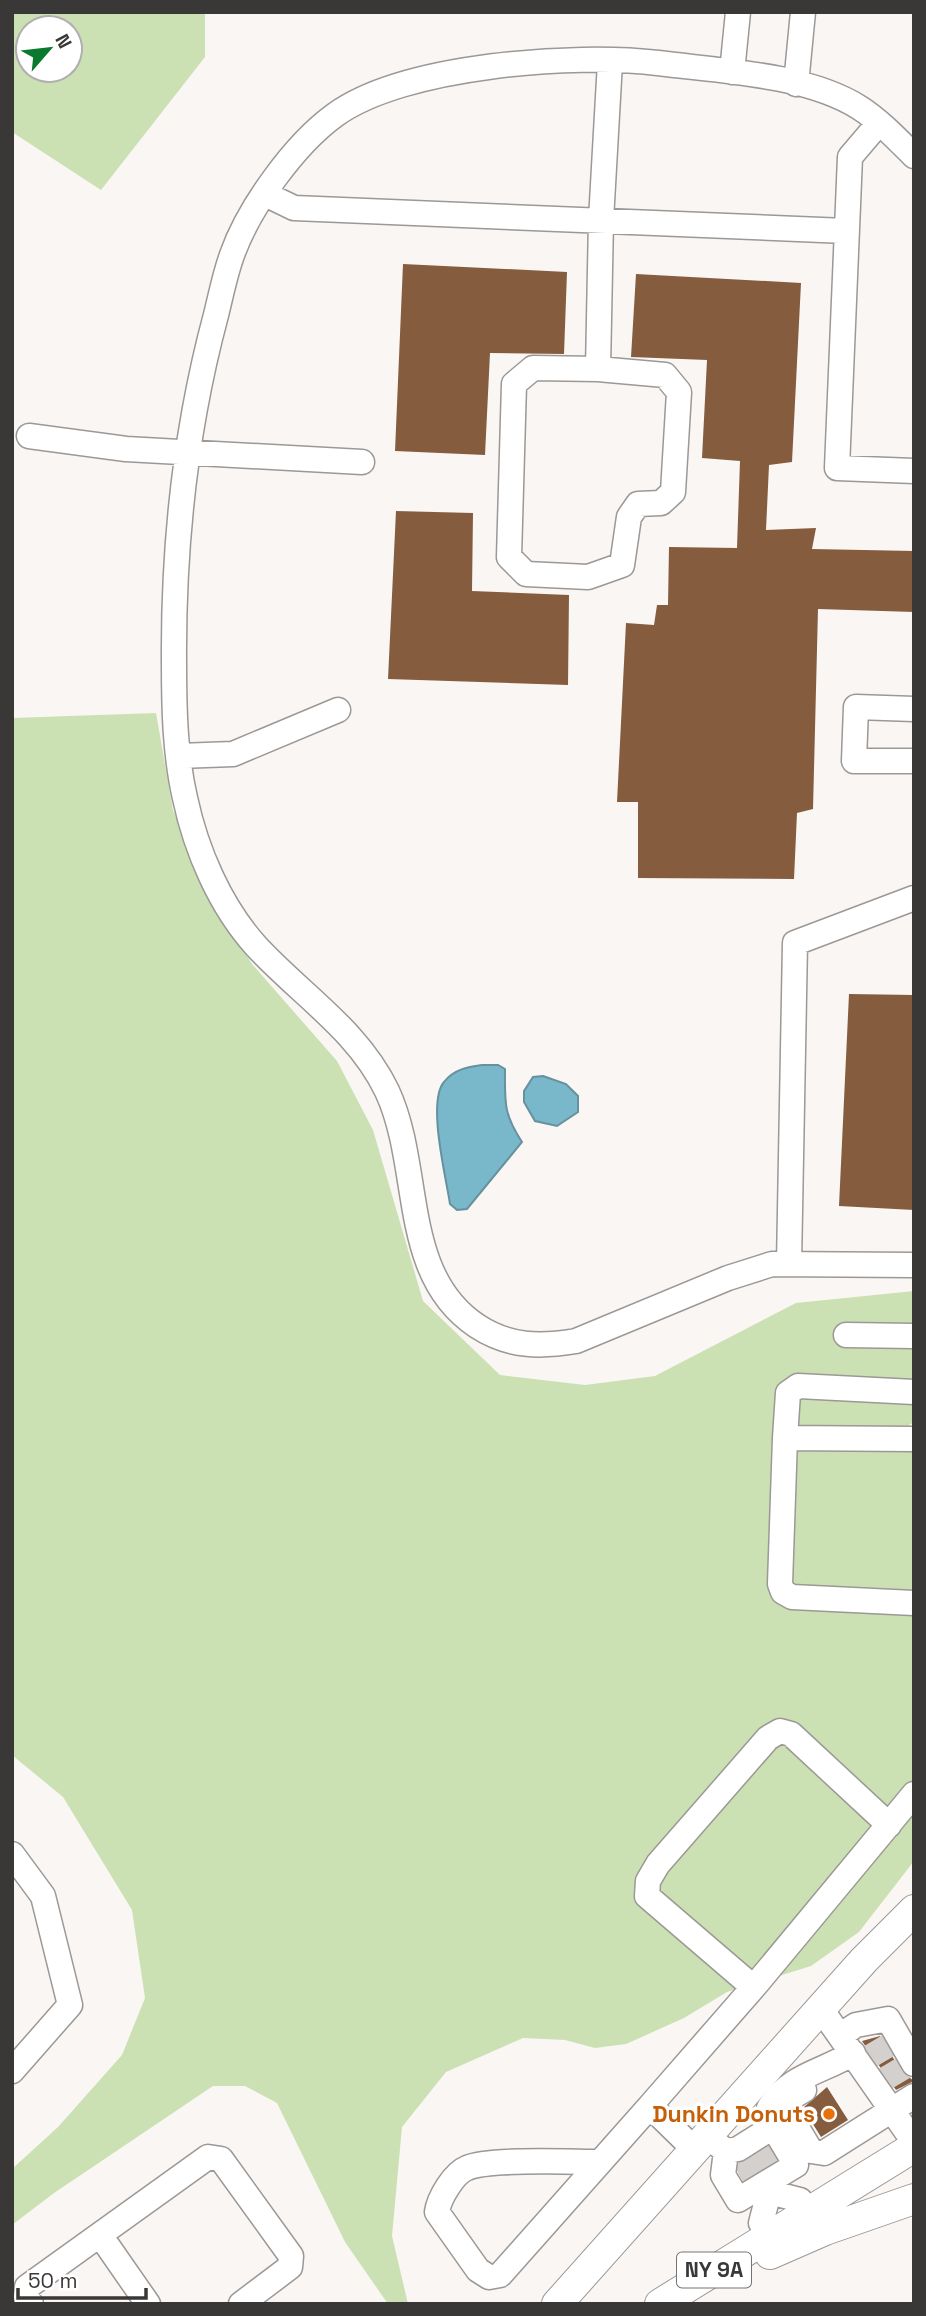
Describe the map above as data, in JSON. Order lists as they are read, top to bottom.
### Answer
{
  "streets": {
    "main road": ["NY 9A"]
  },
  "places": ["Dunkin Donuts"],
  "scale_bar": "50 m",
  "north": "top right"
}
